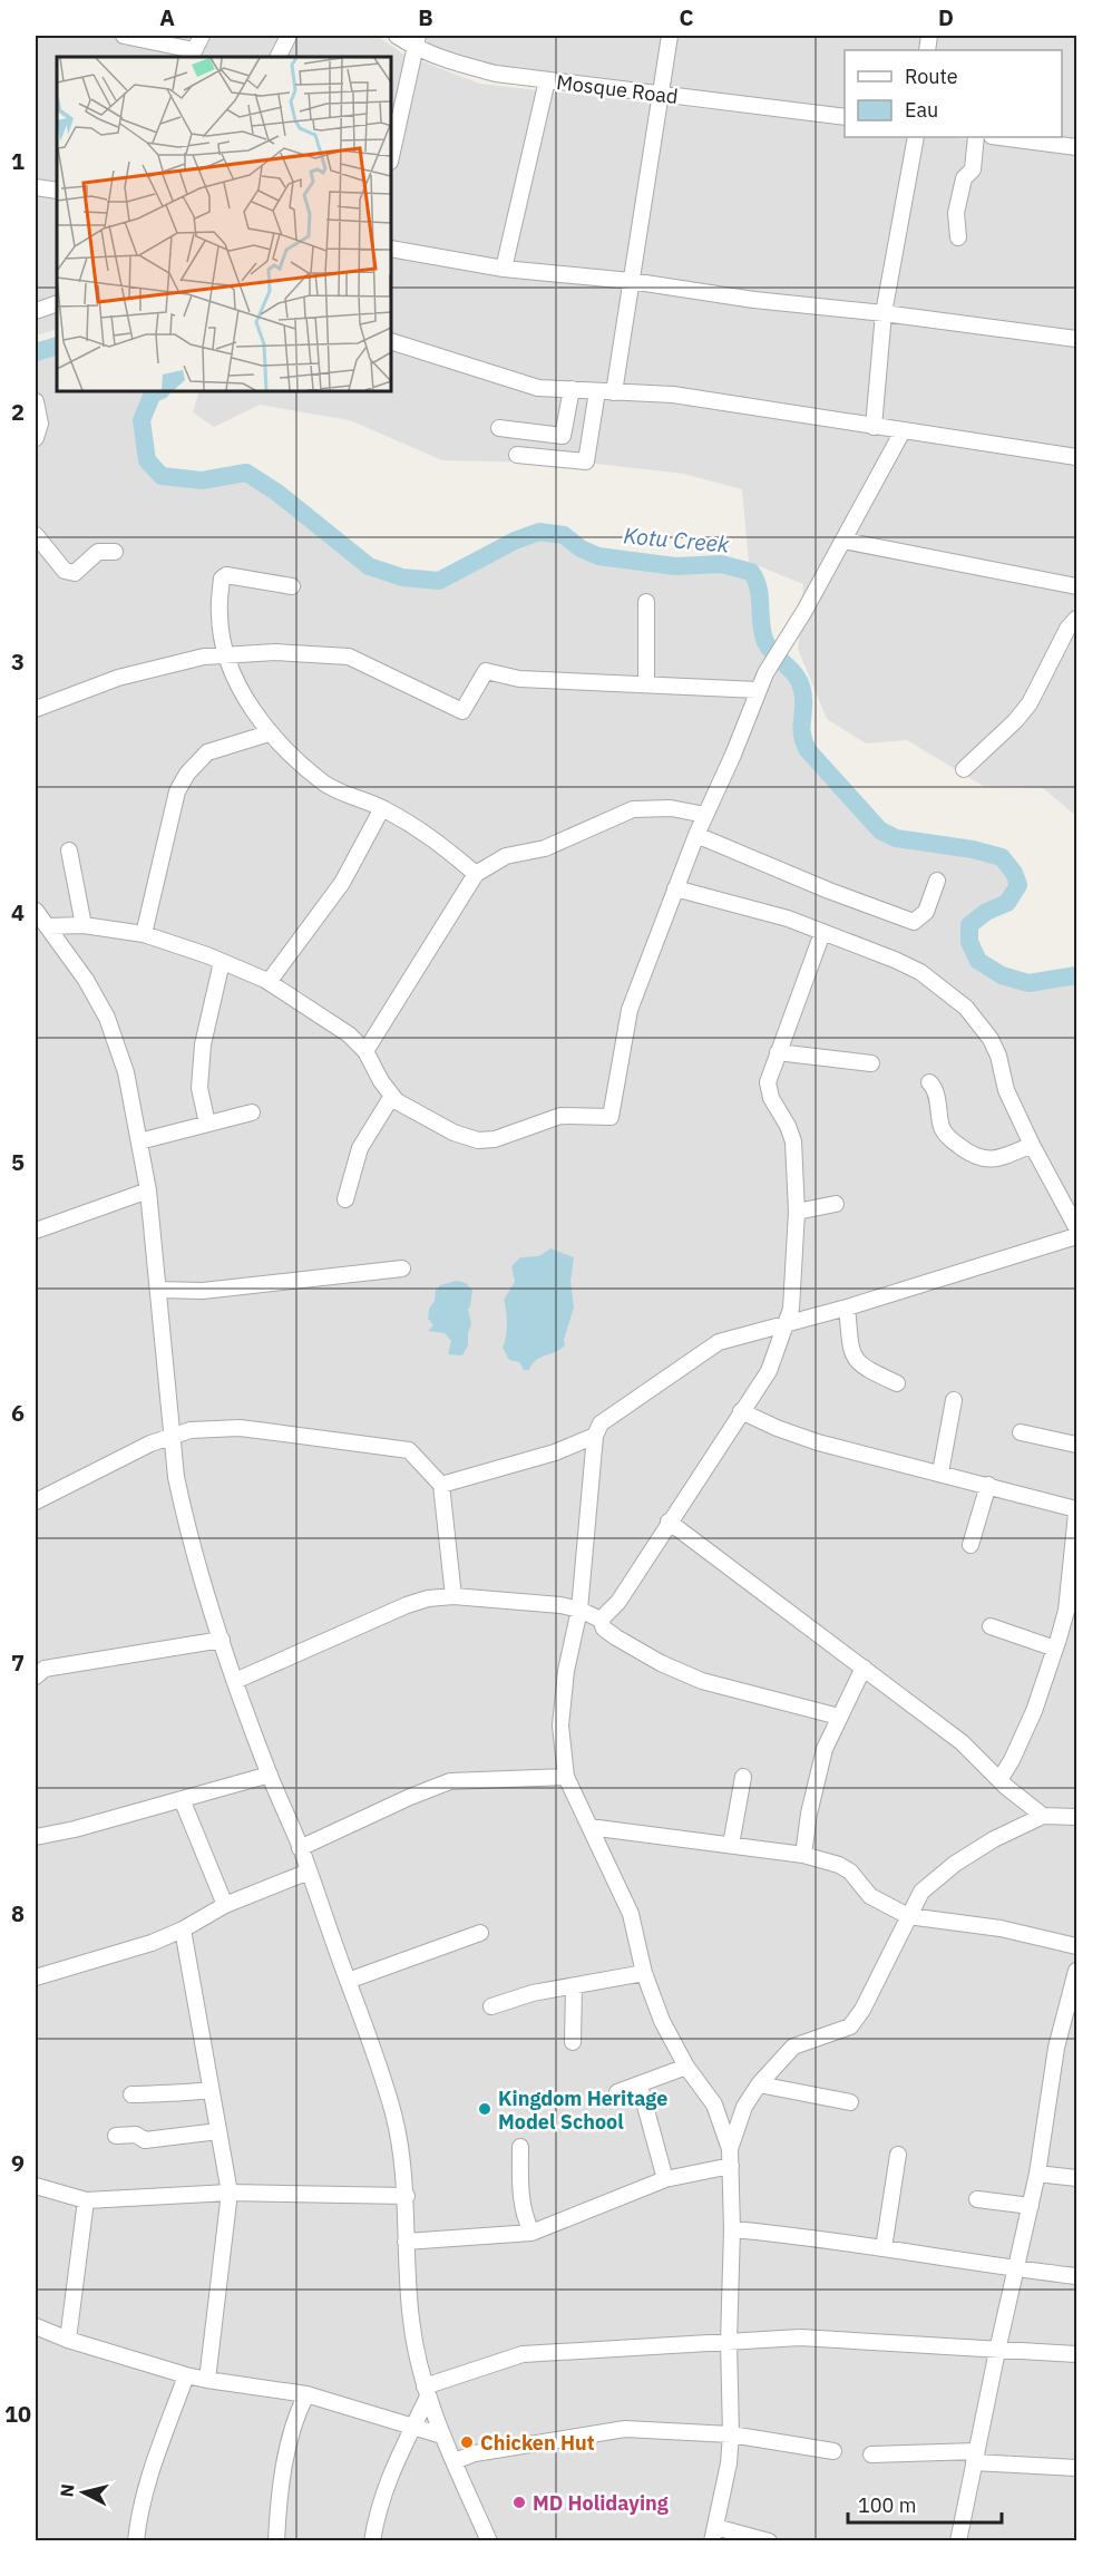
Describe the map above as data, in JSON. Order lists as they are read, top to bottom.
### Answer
{
  "streets": {
    "street": ["Mosque Road"]
  },
  "water": ["Kotu Creek"],
  "places": ["Kingdom Heritage Model School", "Chicken Hut", "MD Holidaying"],
  "legend": ["Route", "Eau"],
  "scale_bar": "100 m",
  "north": "left",
  "grid": {
    "columns": [
      "A",
      "B",
      "C",
      "D"
    ],
    "rows": [
      "1",
      "2",
      "3",
      "4",
      "5",
      "6",
      "7",
      "8",
      "9",
      "10"
    ]
  }
}
